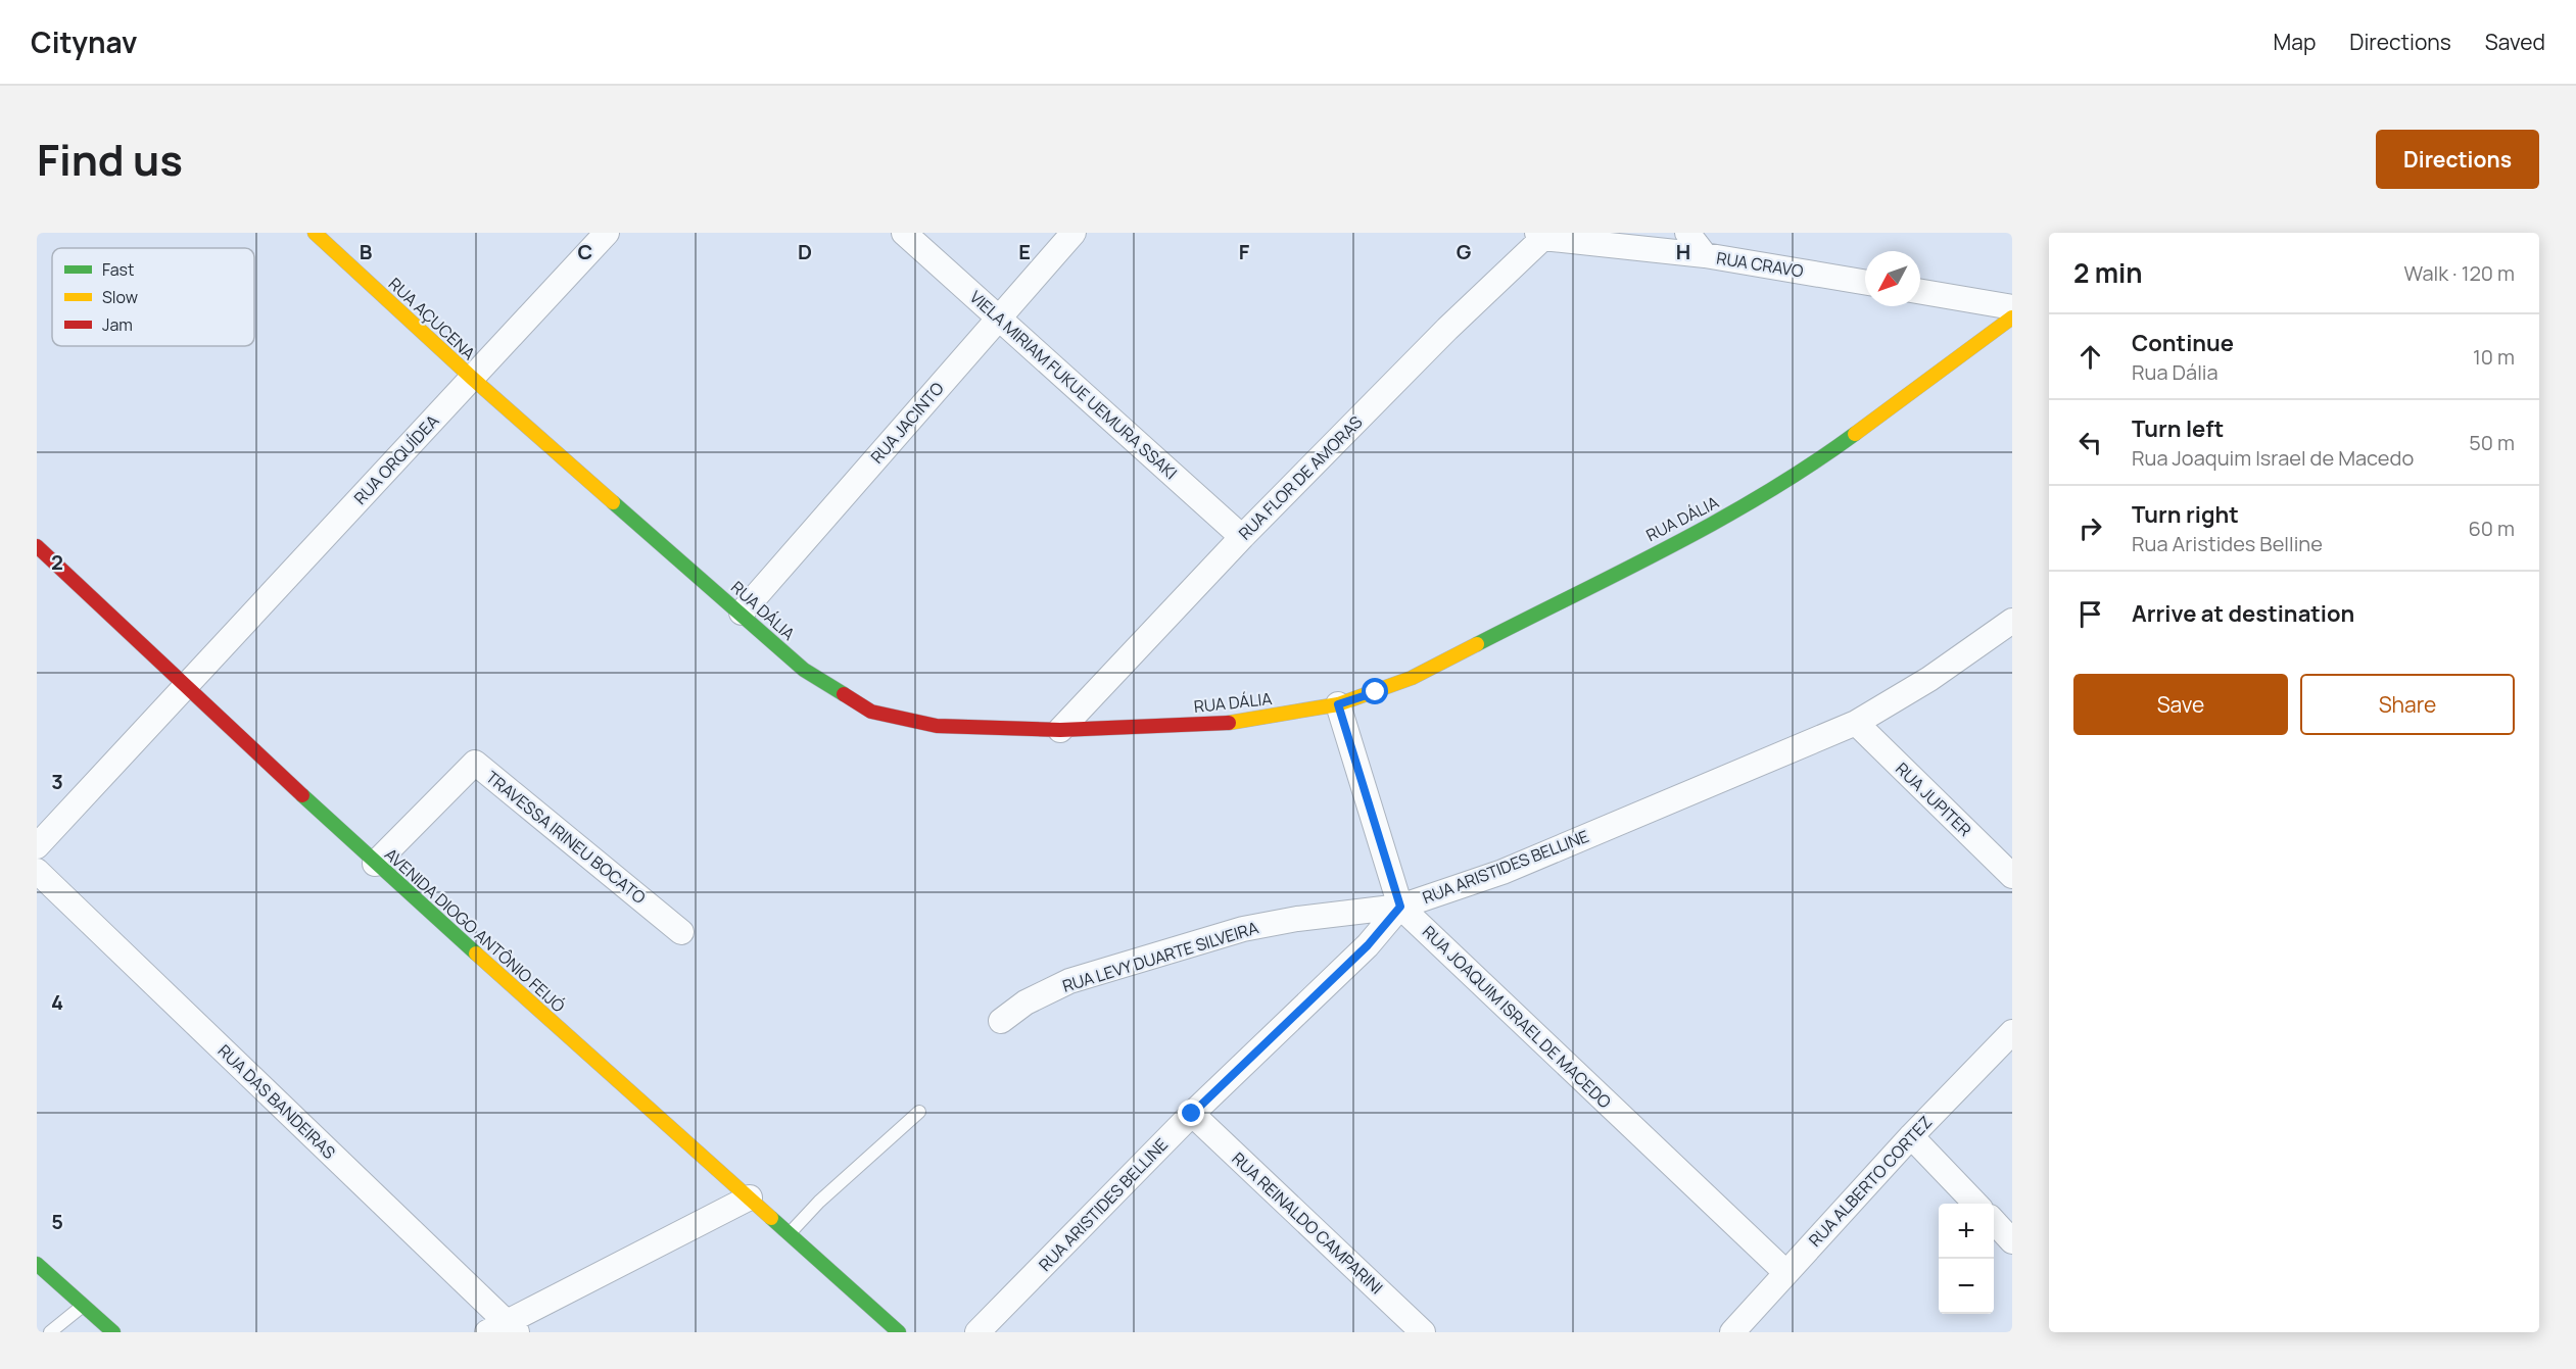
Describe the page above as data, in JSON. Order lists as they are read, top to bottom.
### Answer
{
  "streets": {
    "street": [
      "RUA CRAVO",
      "RUA AÇUCENA",
      "VIELA MIRIAM FUKUE UEMURA SSAKI",
      "RUA JACINTO",
      "RUA ORQUÍDEA",
      "RUA FLOR DE AMORAS",
      "RUA DÁLIA",
      "RUA JUPITER",
      "TRAVESSA IRINEU BOCATO",
      "RUA ARISTIDES BELLINE",
      "AVENIDA DIOGO ANTÔNIO FEIJÓ",
      "RUA LEVY DUARTE SILVEIRA",
      "RUA JOAQUIM ISRAEL DE MACEDO",
      "RUA DAS BANDEIRAS",
      "RUA ALBERTO CORTEZ",
      "RUA REINALDO CAMPARINI"
    ]
  },
  "crossings": [
    ["RUA CRAVO", "RUA FLOR DE AMORAS"],
    ["RUA AÇUCENA", "RUA ORQUÍDEA"],
    ["RUA AÇUCENA", "RUA DÁLIA"],
    ["VIELA MIRIAM FUKUE UEMURA SSAKI", "RUA JACINTO"],
    ["VIELA MIRIAM FUKUE UEMURA SSAKI", "RUA FLOR DE AMORAS"],
    ["RUA JACINTO", "RUA DÁLIA"],
    ["RUA ORQUÍDEA", "RUA DÁLIA"],
    ["RUA ORQUÍDEA", "AVENIDA DIOGO ANTÔNIO FEIJÓ"],
    ["RUA FLOR DE AMORAS", "RUA DÁLIA"],
    ["RUA DÁLIA", "RUA JOAQUIM ISRAEL DE MACEDO"],
    ["RUA JUPITER", "RUA ARISTIDES BELLINE"],
    ["TRAVESSA IRINEU BOCATO", "AVENIDA DIOGO ANTÔNIO FEIJÓ"],
    ["RUA ARISTIDES BELLINE", "RUA LEVY DUARTE SILVEIRA"],
    ["RUA ARISTIDES BELLINE", "RUA JOAQUIM ISRAEL DE MACEDO"],
    ["RUA ARISTIDES BELLINE", "RUA REINALDO CAMPARINI"],
    ["RUA LEVY DUARTE SILVEIRA", "RUA JOAQUIM ISRAEL DE MACEDO"],
    ["RUA JOAQUIM ISRAEL DE MACEDO", "RUA ALBERTO CORTEZ"]
  ],
  "legend": ["Fast", "Slow", "Jam"],
  "north": "bottom left",
  "page": {
    "header": "Citynav",
    "nav": ["Map", "Directions", "Saved"],
    "title": "Find us",
    "buttons": [
      "Directions",
      ["Save", "Share"]
    ],
    "heading": ["2 min", "Walk · 120 m"],
    "list": [
      ["Continue", "Rua Dália", "10 m"],
      ["Turn left", "Rua Joaquim Israel de Macedo", "50 m"],
      ["Turn right", "Rua Aristides Belline", "60 m"],
      "Arrive at destination"
    ],
    "map_buttons": ["+", "−"]
  },
  "grid": {
    "columns": [
      "B",
      "C",
      "D",
      "E",
      "F",
      "G",
      "H"
    ],
    "rows": [
      "2",
      "3",
      "4",
      "5"
    ]
  }
}
